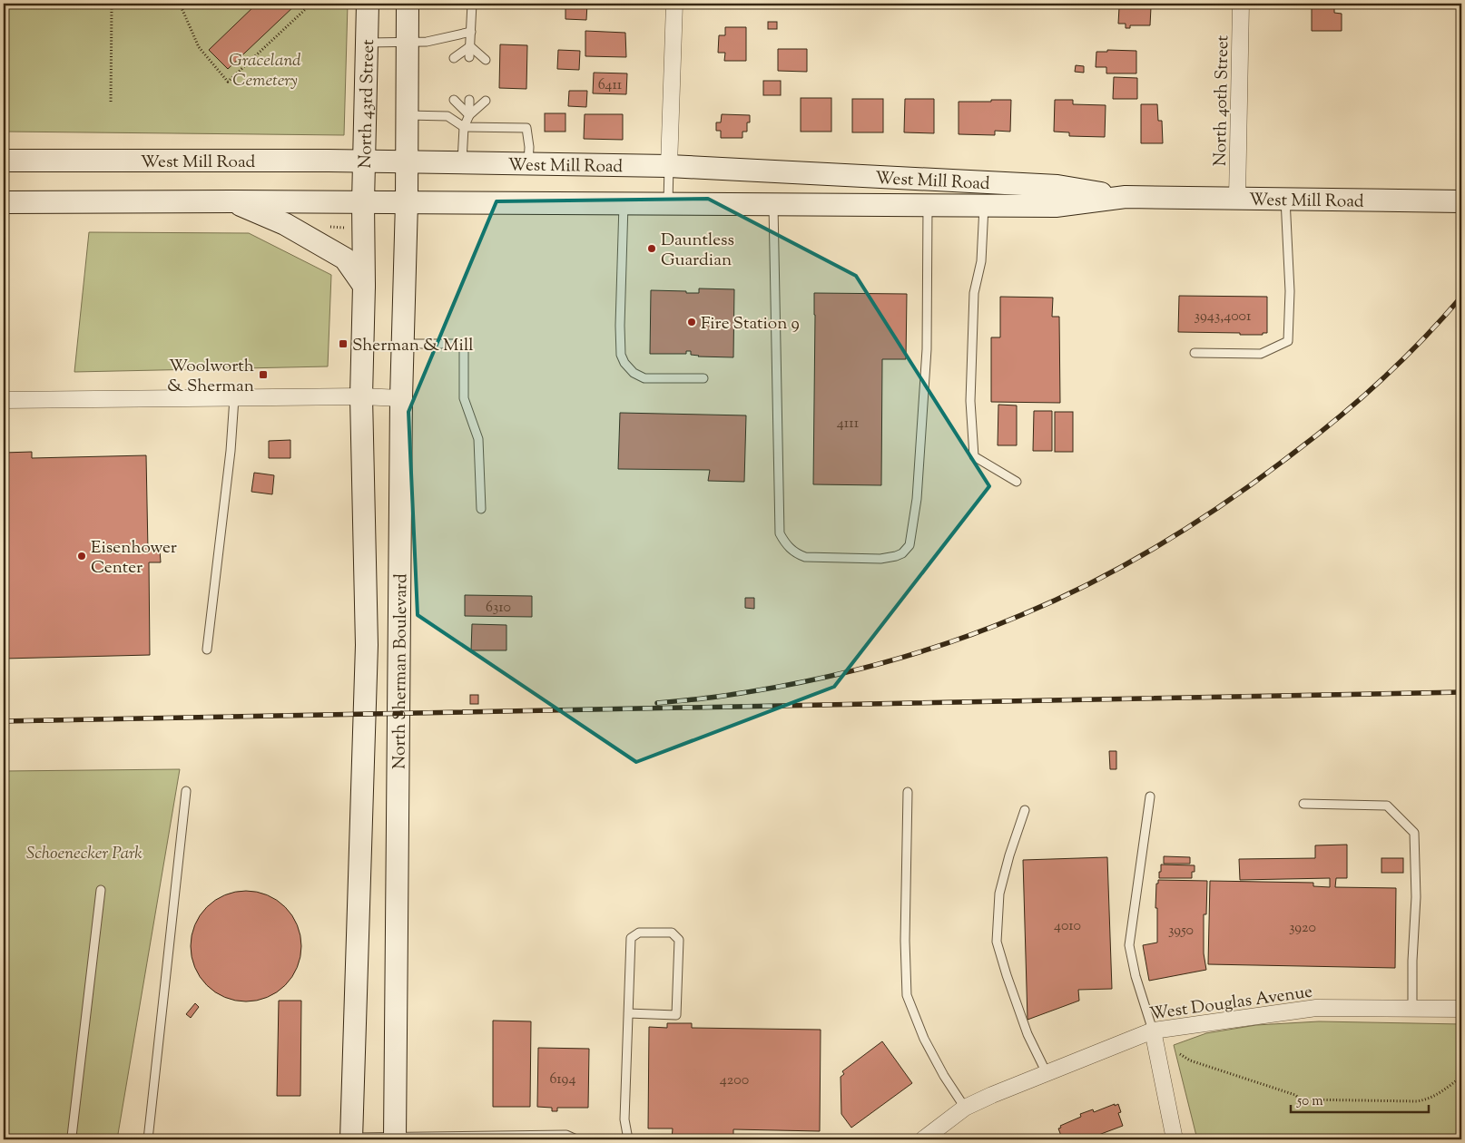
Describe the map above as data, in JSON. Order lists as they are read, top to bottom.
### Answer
{
  "streets": {
    "main road": ["North 43rd Street", "West Mill Road", "North Sherman Boulevard"],
    "street": ["North 40th Street", "West Douglas Avenue"]
  },
  "crossings": [
    ["North 40th Street", "West Mill Road"],
    ["North 43rd Street", "West Mill Road"],
    ["North 43rd Street", "North Sherman Boulevard"],
    ["West Mill Road", "North Sherman Boulevard"]
  ],
  "parks": ["Graceland Cemetery", "Schoenecker Park"],
  "places": {
    "other": ["Dauntless Guardian", "Fire Station 9", "Eisenhower Center"],
    "transit": ["Sherman & Mill", "Woolworth & Sherman"]
  },
  "house_numbers": [
    "6411",
    "3943,4001",
    "4111",
    "6310",
    "4010",
    "3920",
    "3950",
    "6194",
    "4200"
  ],
  "scale_bar": "50 m"
}
